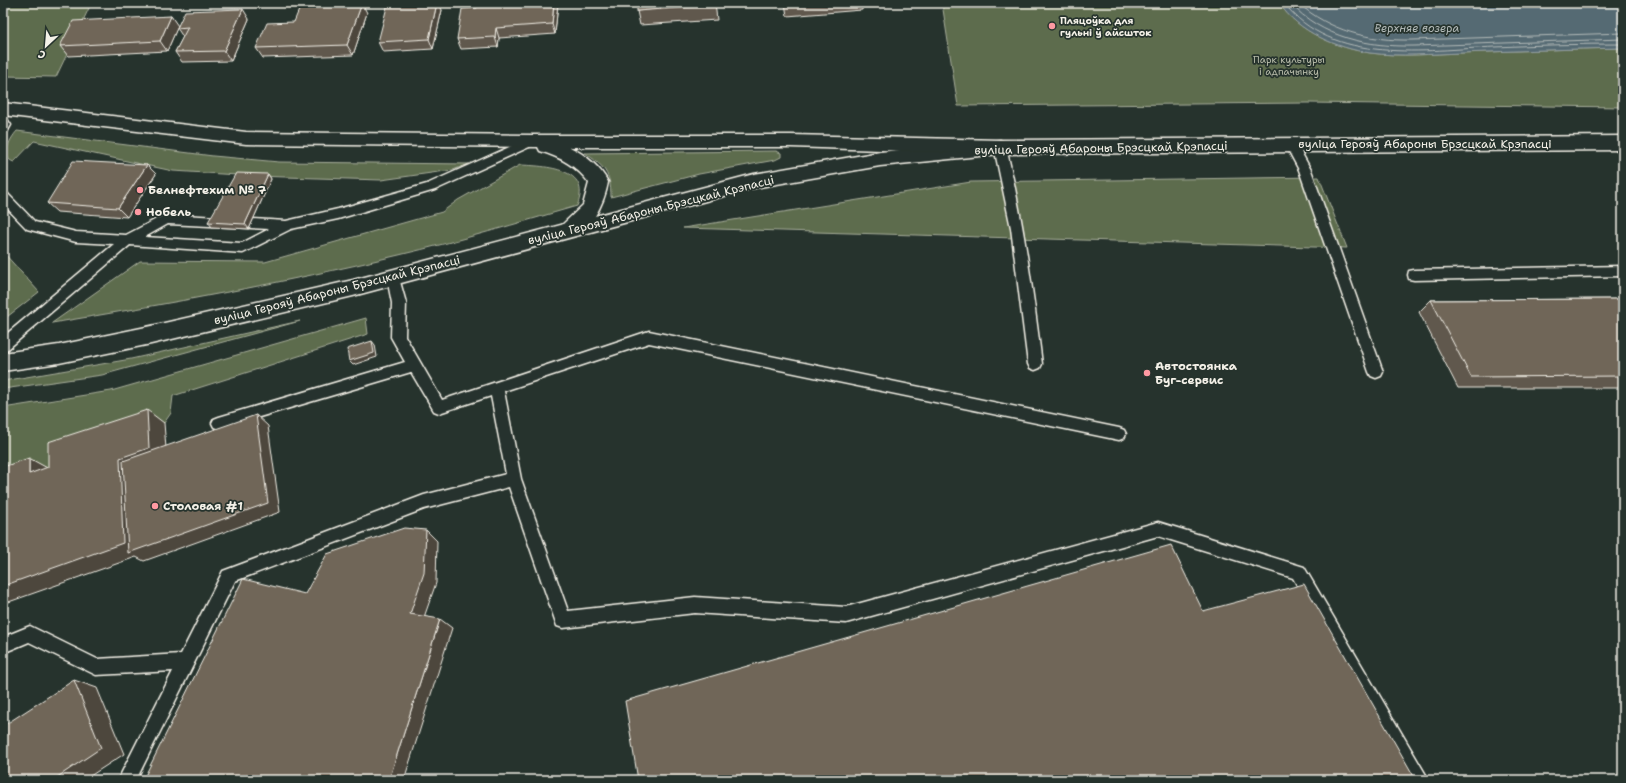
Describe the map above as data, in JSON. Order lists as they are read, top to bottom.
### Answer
{
  "streets": {
    "main road": ["вуліца Герояў Абароны Брэсцкай Крэпасці"]
  },
  "water": ["Верхняе возера"],
  "parks": ["Парк культуры і адпачынку"],
  "places": [
    "Пляцоўка для гульні ў айсшток",
    "Белнефтехим № 7",
    "Нобель",
    "Автостоянка Буг-сервис",
    "Столовая #1"
  ],
  "north": "bottom left"
}
